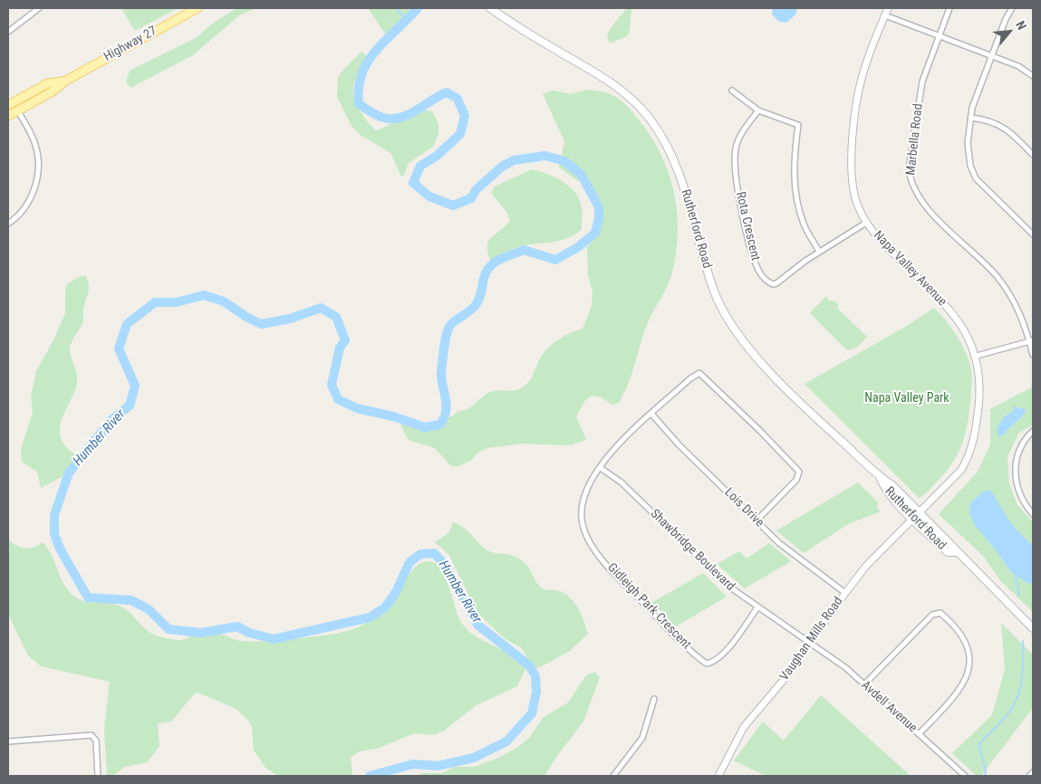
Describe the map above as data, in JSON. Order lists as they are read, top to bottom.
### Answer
{
  "streets": {
    "main road": ["Highway 27", "Rutherford Road"],
    "street": [
      "Marbella Road",
      "Rota Crescent",
      "Napa Valley Avenue",
      "Lois Drive",
      "Shawbridge Boulevard",
      "Gidleigh Park Crescent",
      "Vaughan Mills Road",
      "Avdell Avenue"
    ]
  },
  "crossings": [
    ["Rota Crescent", "Napa Valley Avenue"],
    ["Rutherford Road", "Napa Valley Avenue"],
    ["Rutherford Road", "Vaughan Mills Road"],
    ["Napa Valley Avenue", "Vaughan Mills Road"],
    ["Lois Drive", "Gidleigh Park Crescent"],
    ["Lois Drive", "Vaughan Mills Road"],
    ["Shawbridge Boulevard", "Gidleigh Park Crescent"],
    ["Shawbridge Boulevard", "Vaughan Mills Road"],
    ["Shawbridge Boulevard", "Avdell Avenue"],
    ["Vaughan Mills Road", "Avdell Avenue"]
  ],
  "water": ["Humber River"],
  "parks": ["Napa Valley Park"],
  "north": "top right"
}
